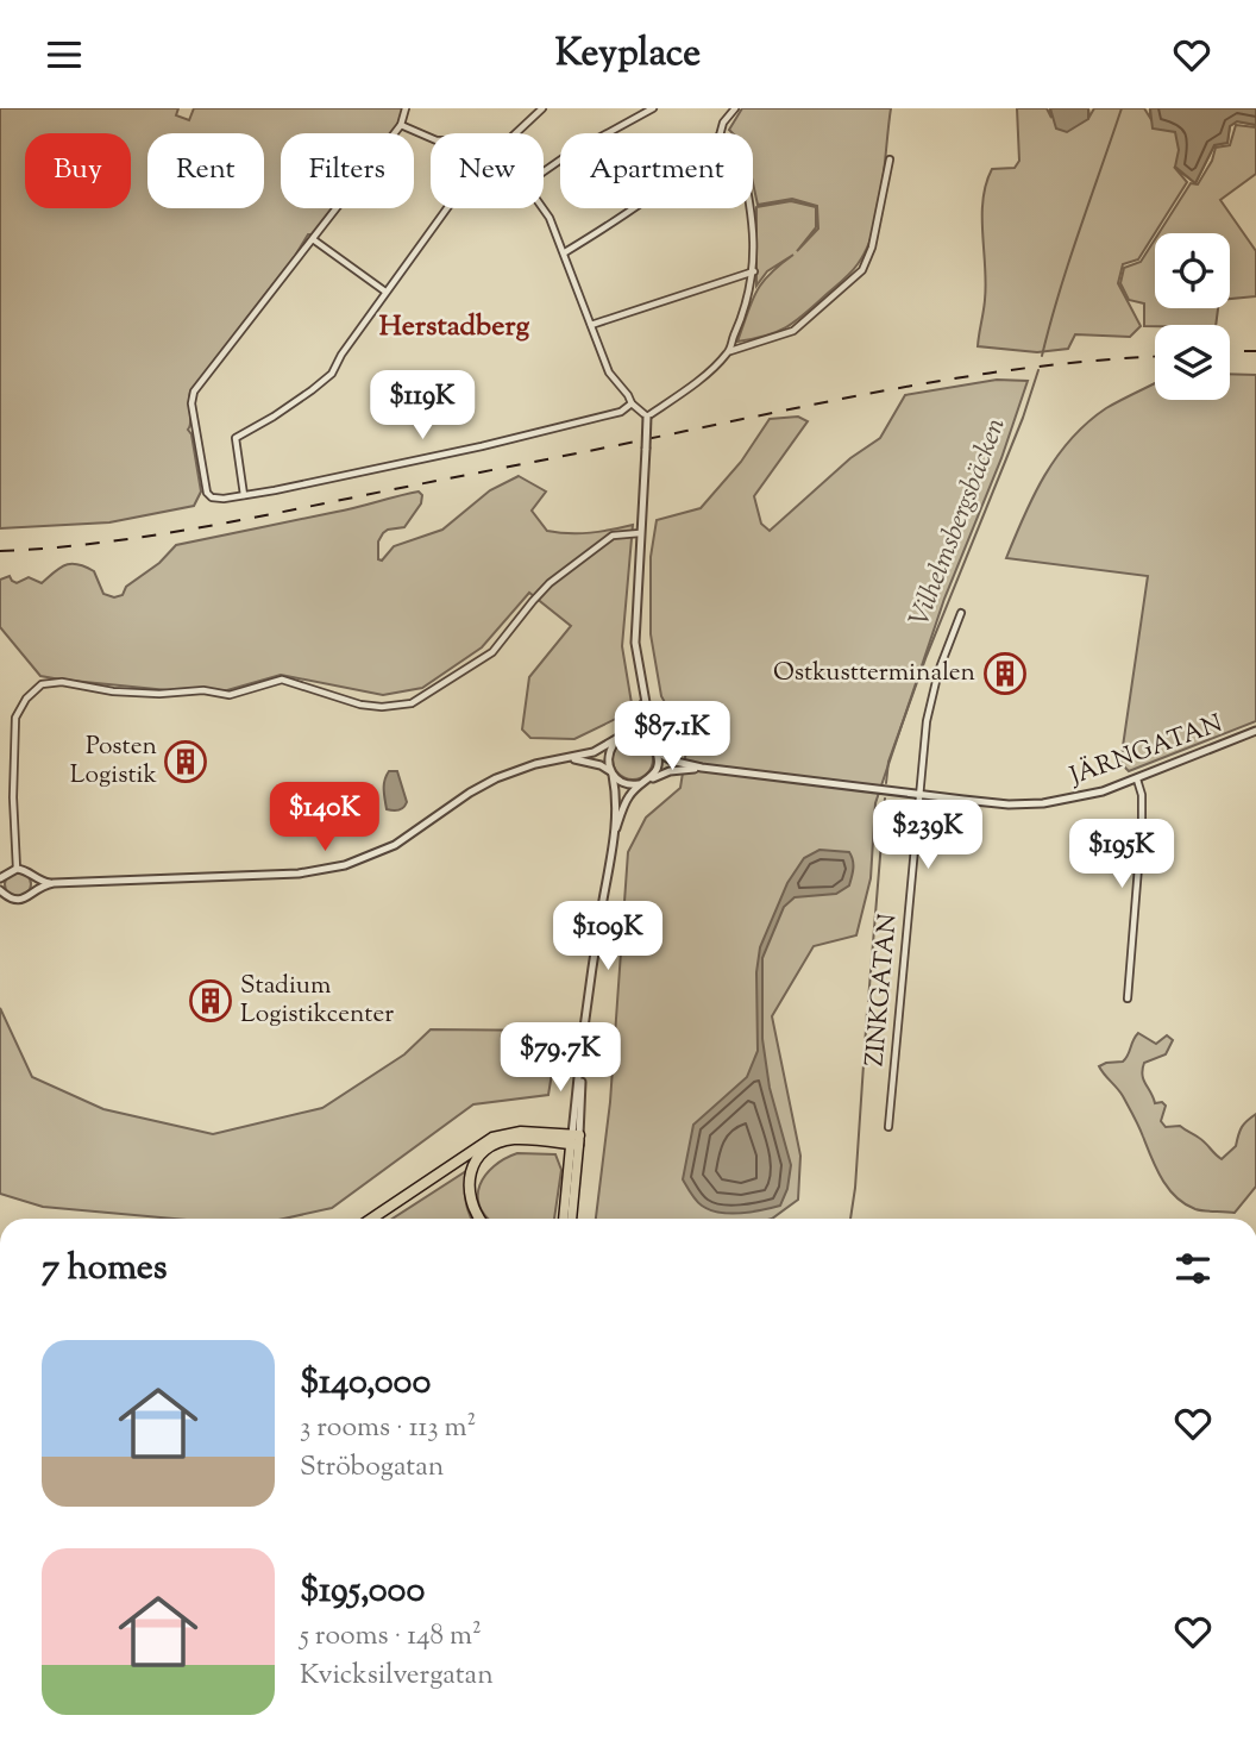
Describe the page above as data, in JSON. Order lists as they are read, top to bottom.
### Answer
{
  "streets": {
    "street": ["JÄRNGATAN", "ZINKGATAN"]
  },
  "crossings": [
    ["JÄRNGATAN", "ZINKGATAN"]
  ],
  "districts": ["Herstadberg"],
  "water": ["Vilhelmsbergsbäcken"],
  "places": {
    "building": ["Ostkustterminalen", "Posten Logistik", "Stadium Logistikcenter"]
  },
  "page": {
    "header": "Keyplace",
    "chip": [
      "Buy",
      "Rent",
      "Filters",
      "New",
      "Apartment"
    ],
    "price": [
      "$119K",
      "$87.1K",
      "$140K",
      "$239K",
      "$195K",
      "$109K",
      "$79.7K"
    ],
    "heading": "7 homes",
    "list": [
      {
        "name": "$140,000",
        "note": "3 rooms · 113 m² · Ströbogatan"
      },
      {
        "name": "$195,000",
        "note": "5 rooms · 148 m² · Kvicksilvergatan"
      }
    ]
  }
}
